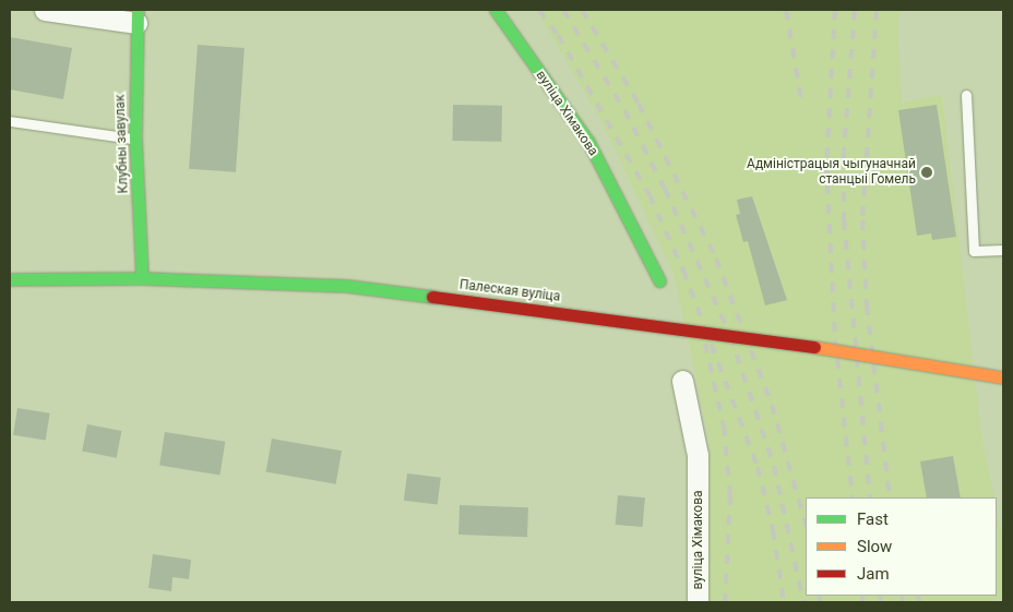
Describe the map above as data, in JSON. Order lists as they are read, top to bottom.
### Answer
{
  "streets": {
    "main road": ["вуліца Хімакова", "Клубны завулак", "Палеская вуліца"]
  },
  "crossings": [
    ["Клубны завулак", "Палеская вуліца"]
  ],
  "places": ["Адміністрацыя чыгуначнай станцыі Гомель"],
  "legend": ["Fast", "Slow", "Jam"]
}
